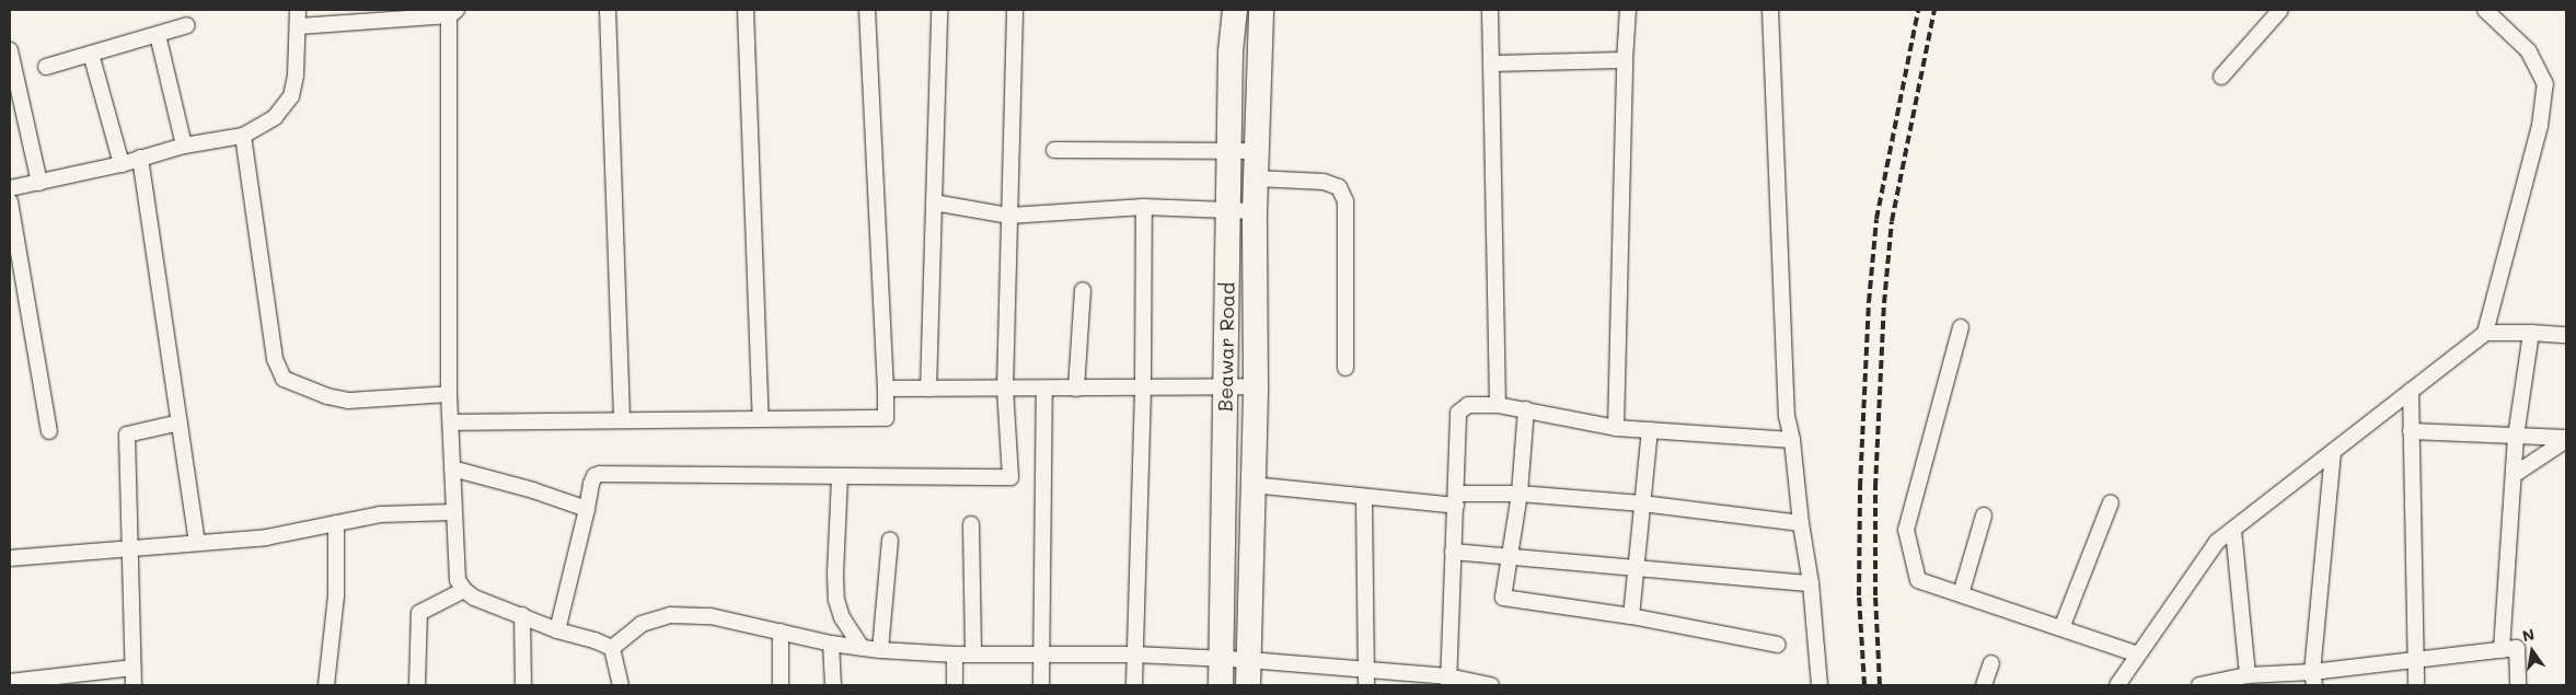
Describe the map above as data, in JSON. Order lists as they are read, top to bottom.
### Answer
{
  "streets": {
    "main road": ["Beawar Road"]
  },
  "north": "top"
}
